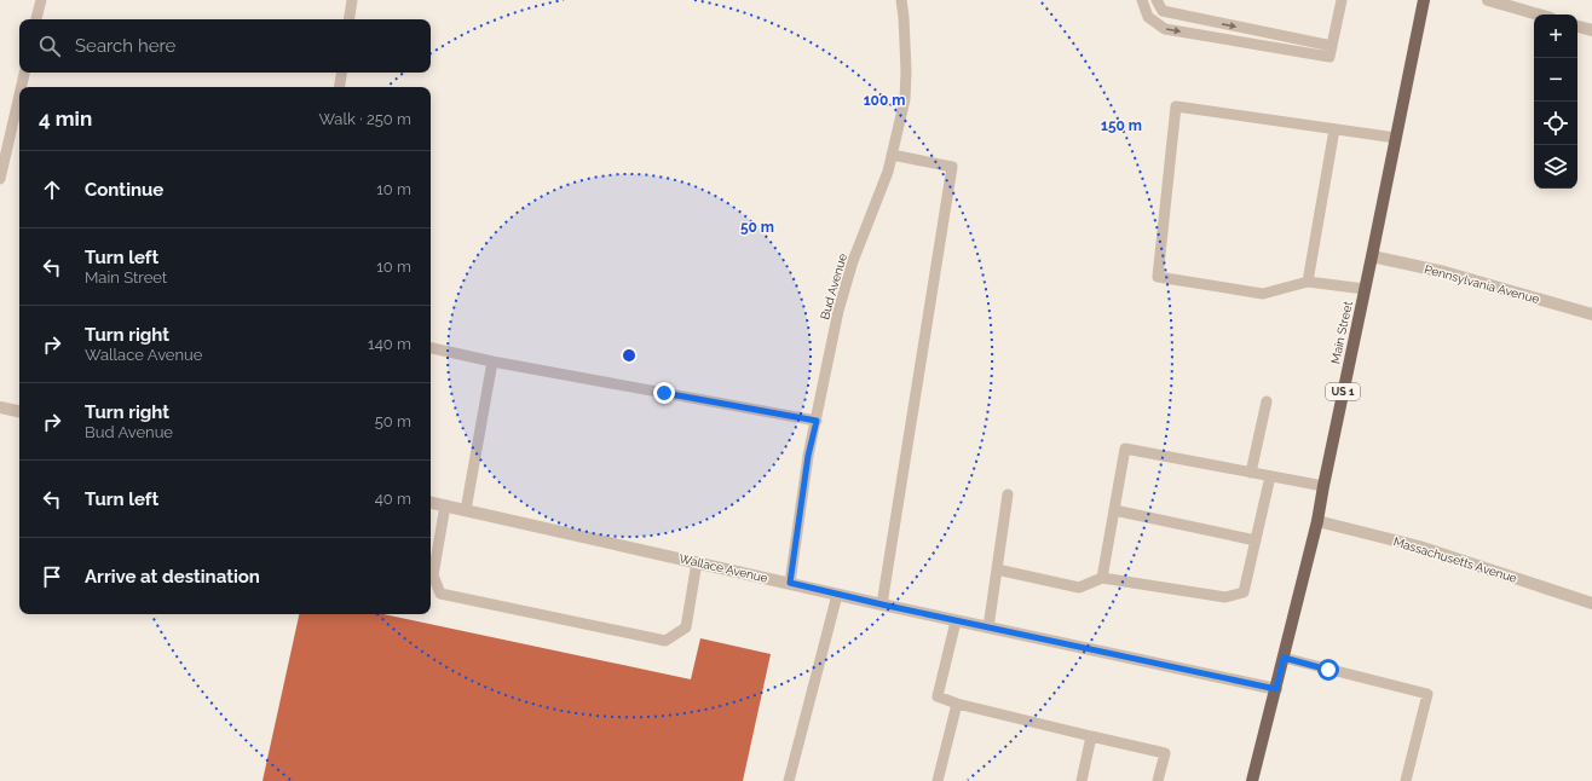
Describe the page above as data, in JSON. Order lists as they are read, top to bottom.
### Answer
{
  "streets": {
    "main road": ["Main Street", "US 1"],
    "street": ["Pennsylvania Avenue", "Massachusetts Avenue", "Wallace Avenue"],
    "lane": ["Bud Avenue"]
  },
  "crossings": [
    ["Pennsylvania Avenue", "Main Street"],
    ["Bud Avenue", "Wallace Avenue"],
    ["Main Street", "Massachusetts Avenue"],
    ["Main Street", "Wallace Avenue"]
  ],
  "page": {
    "map_buttons": ["+", "−"],
    "search": "Search here",
    "heading": ["4 min", "Walk · 250 m"],
    "list": [
      ["Continue", "10 m"],
      ["Turn left", "Main Street", "10 m"],
      ["Turn right", "Wallace Avenue", "140 m"],
      ["Turn right", "Bud Avenue", "50 m"],
      ["Turn left", "40 m"],
      "Arrive at destination"
    ]
  },
  "rings": ["100 m", "150 m", "50 m"]
}
